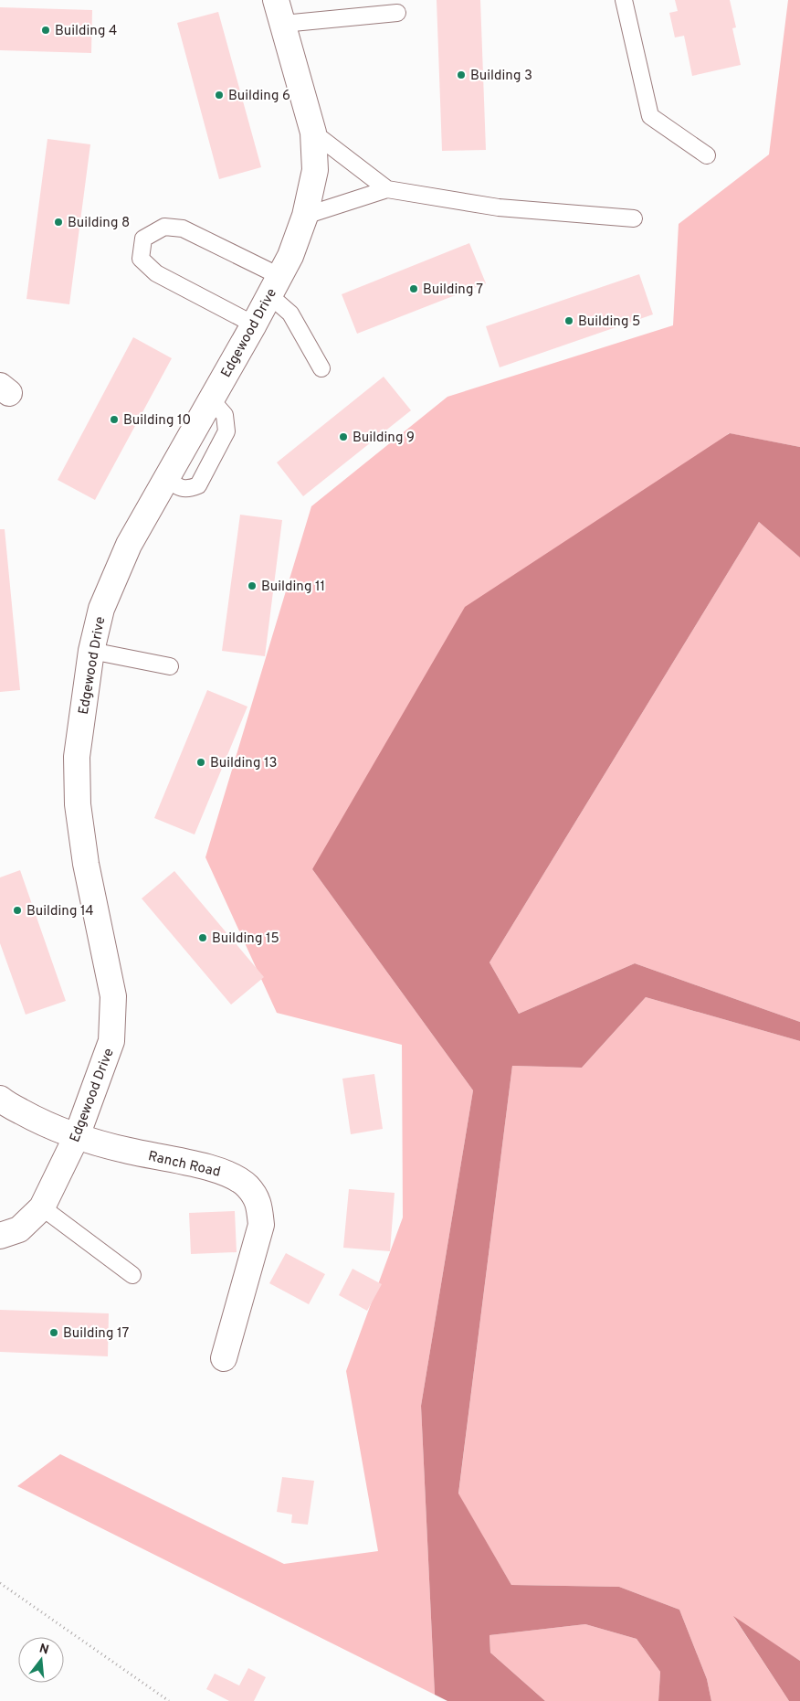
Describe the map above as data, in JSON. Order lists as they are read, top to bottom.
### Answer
{
  "streets": {
    "street": ["Edgewood Drive", "Ranch Road"]
  },
  "crossings": [
    ["Edgewood Drive", "Ranch Road"]
  ],
  "places": [
    "Building 4",
    "Building 3",
    "Building 6",
    "Building 8",
    "Building 7",
    "Building 5",
    "Building 10",
    "Building 9",
    "Building 11",
    "Building 13",
    "Building 14",
    "Building 15",
    "Building 17"
  ],
  "north": "top"
}
